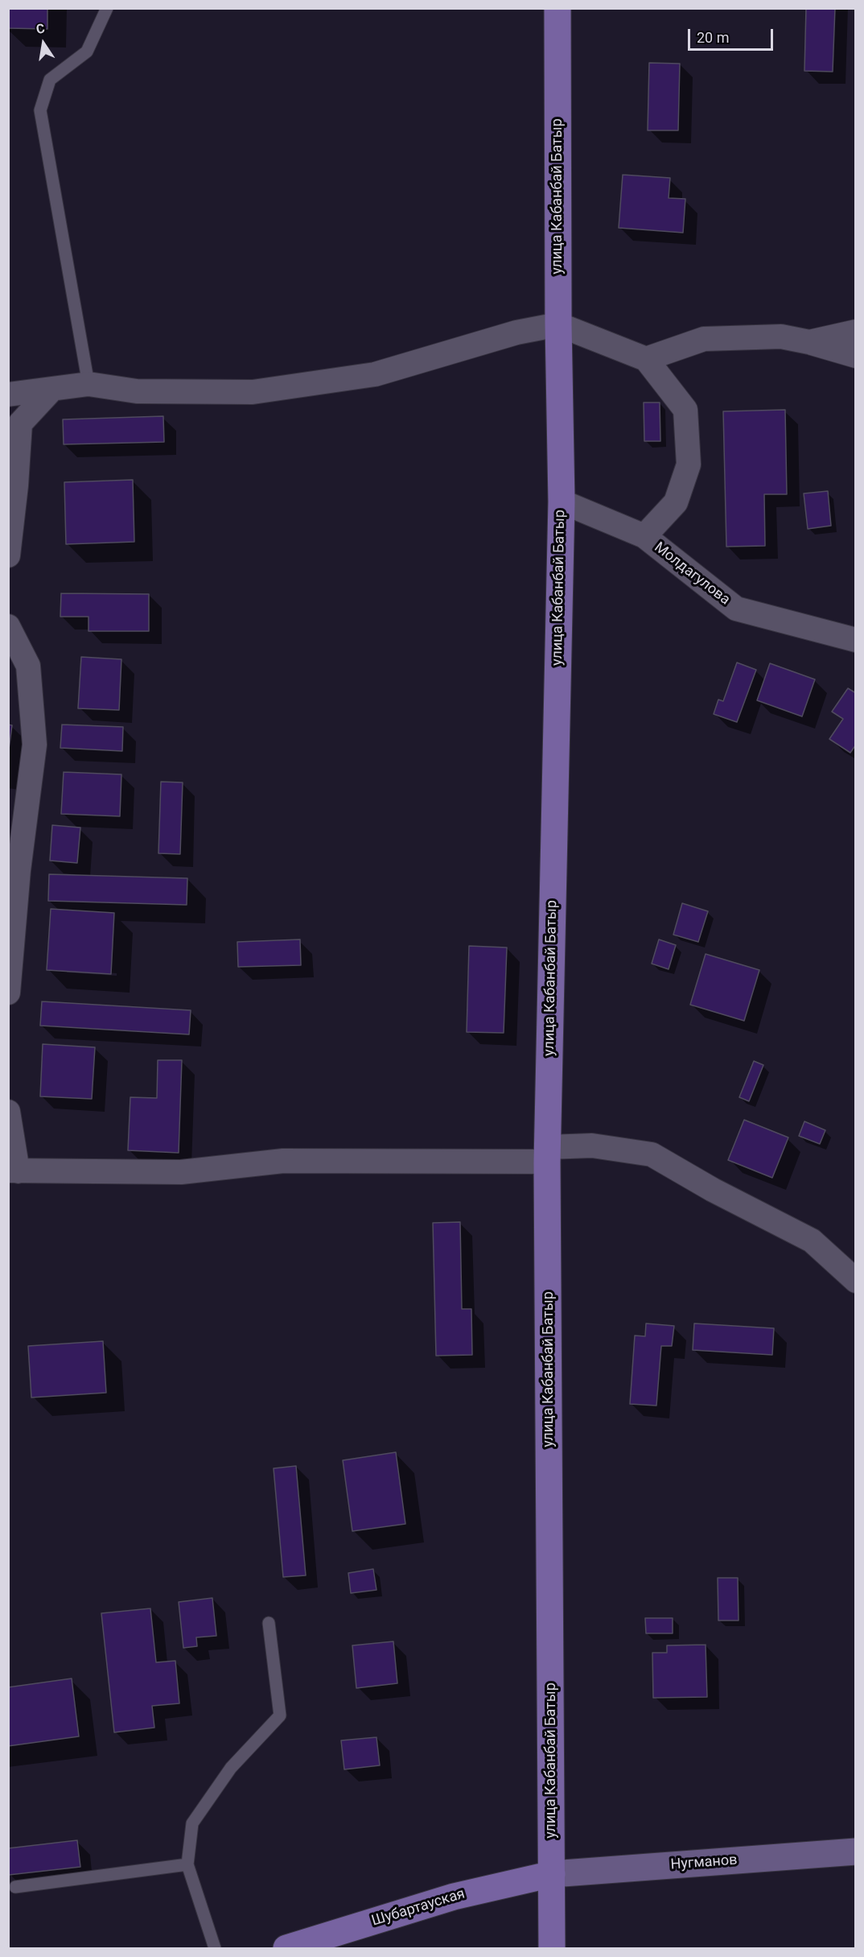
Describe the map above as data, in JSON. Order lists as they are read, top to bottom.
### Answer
{
  "streets": {
    "main road": ["улица Кабанбай Батыр", "Нугманов", "Шубартауская"],
    "street": ["Молдагулова"]
  },
  "crossings": [
    ["улица Кабанбай Батыр", "Молдагулова"],
    ["улица Кабанбай Батыр", "Нугманов"],
    ["улица Кабанбай Батыр", "Шубартауская"],
    ["Нугманов", "Шубартауская"]
  ],
  "scale_bar": "20 m",
  "north": "top"
}
